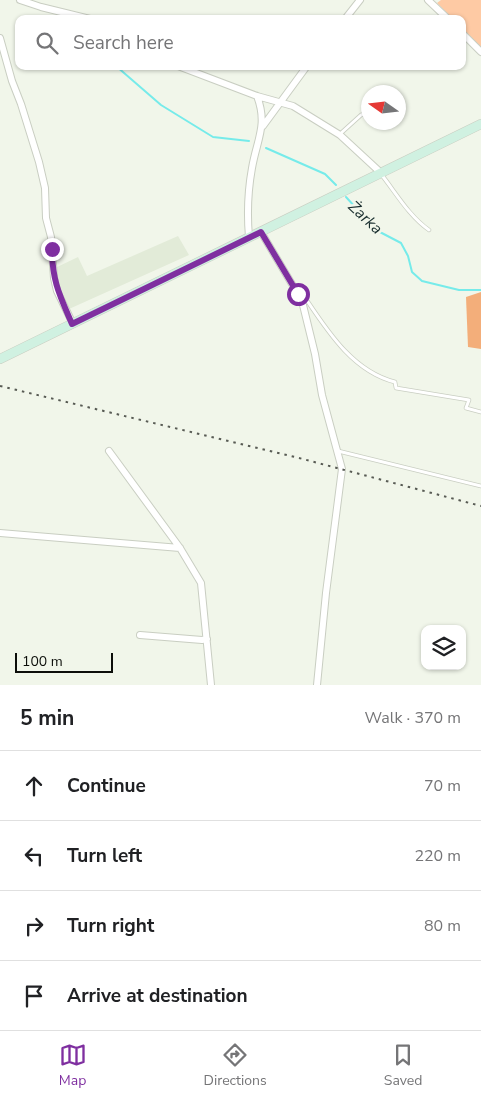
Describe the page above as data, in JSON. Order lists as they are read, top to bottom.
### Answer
{
  "water": ["Żarka"],
  "scale_bar": "100 m",
  "north": "left",
  "page": {
    "search": "Search here",
    "scale": "100 m",
    "heading": ["5 min", "Walk · 370 m"],
    "list": [
      ["Continue", "70 m"],
      ["Turn left", "220 m"],
      ["Turn right", "80 m"],
      "Arrive at destination"
    ],
    "nav": ["Map", "Directions", "Saved"]
  }
}
